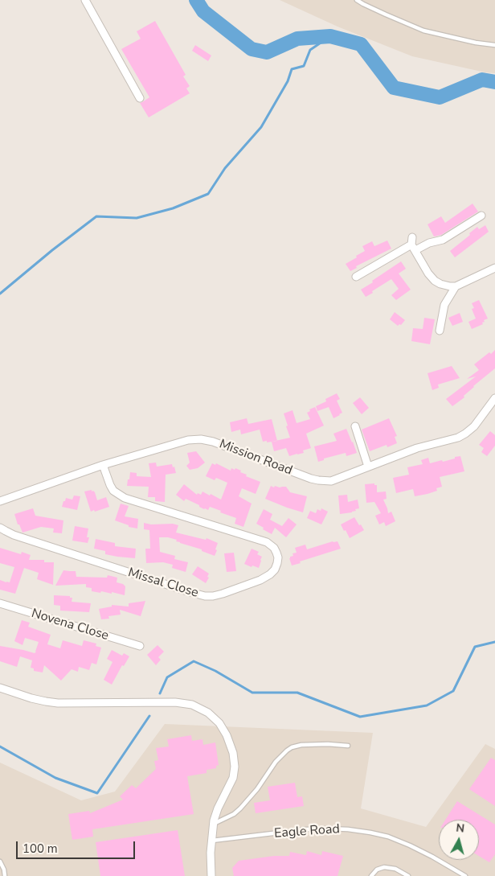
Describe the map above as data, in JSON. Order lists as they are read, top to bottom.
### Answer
{
  "streets": {
    "street": ["Mission Road", "Missal Close", "Novena Close"],
    "lane": ["Eagle Road"]
  },
  "crossings": [
    ["Mission Road", "Missal Close"]
  ],
  "scale_bar": "100 m",
  "north": "top"
}
